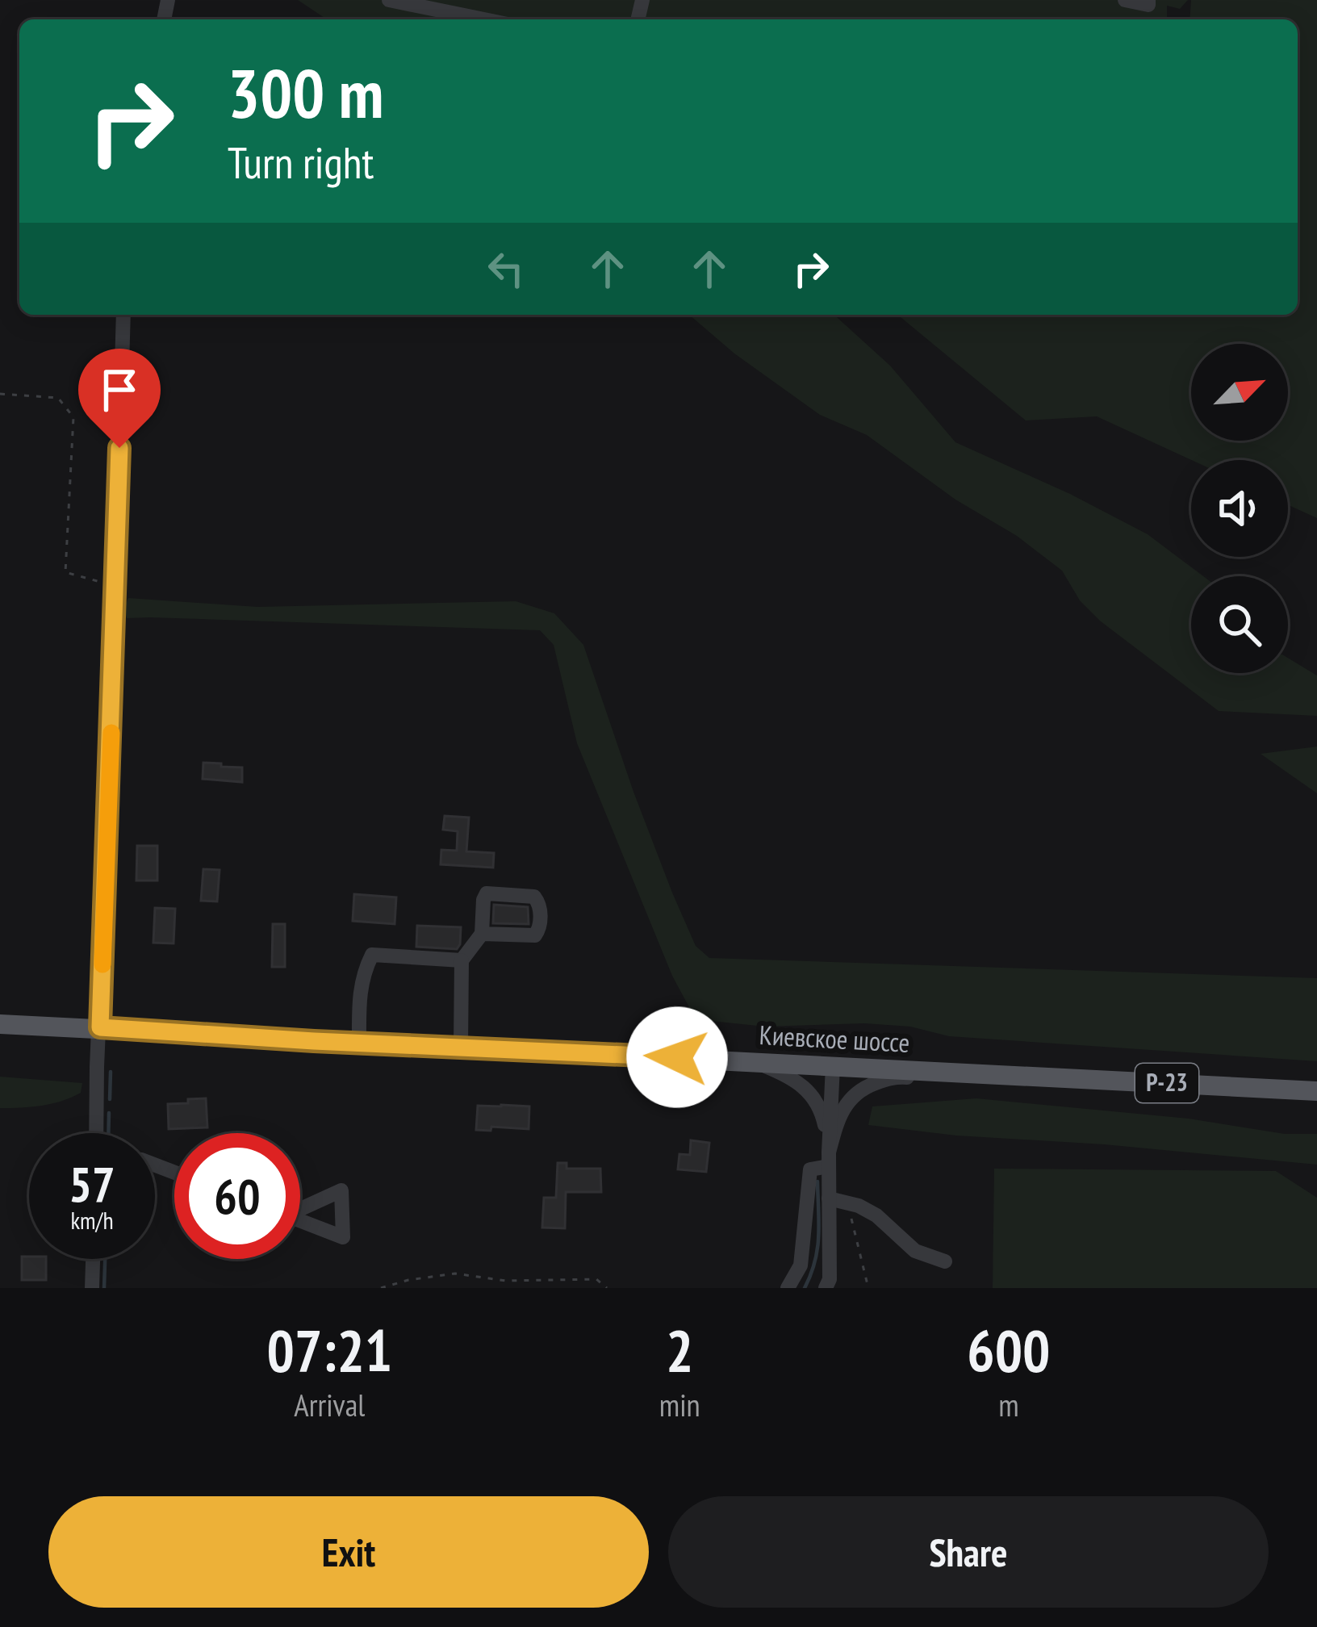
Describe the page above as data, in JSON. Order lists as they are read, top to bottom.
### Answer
{
  "streets": {
    "main road": ["Киевское шоссе", "Р-23"]
  },
  "north": "top right",
  "page": {
    "turn": ["300 m", "Turn right"],
    "speed": "57 km/h",
    "limit": "60",
    "eta": [
      "07:21",
      "Arrival",
      "2",
      "min",
      "600",
      "m"
    ],
    "buttons": ["Exit", "Share"]
  }
}
